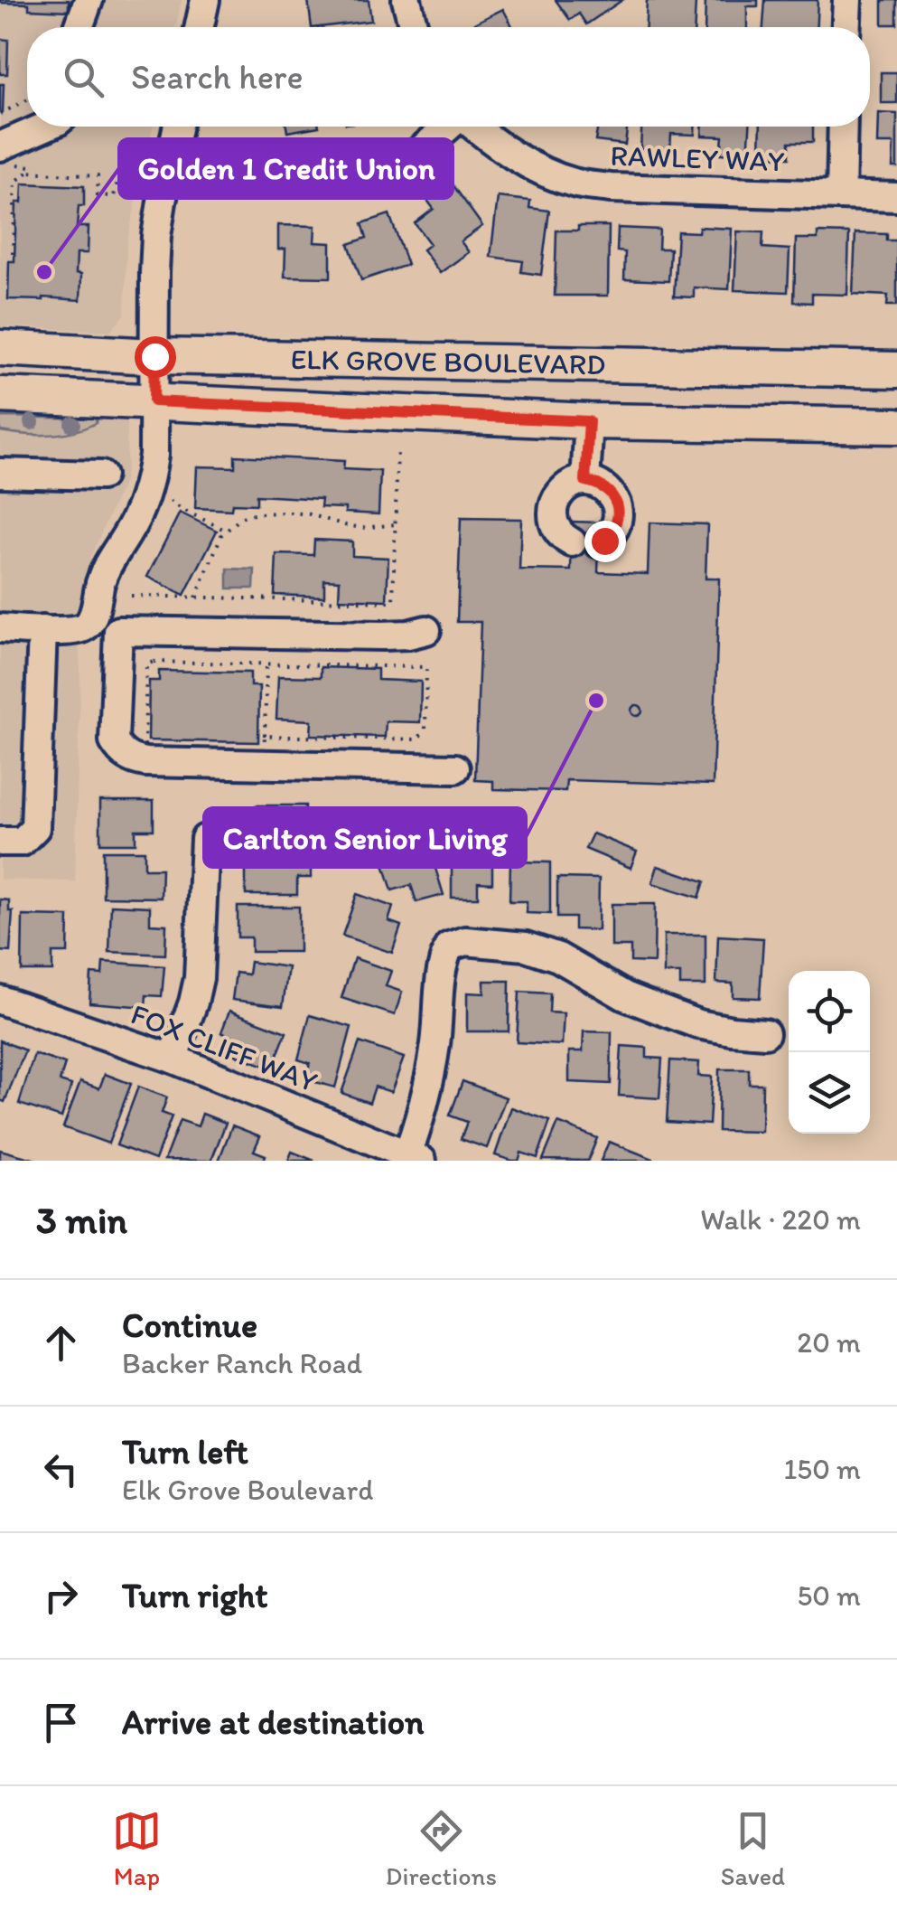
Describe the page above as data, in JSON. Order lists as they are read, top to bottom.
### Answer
{
  "streets": {
    "main road": ["ELK GROVE BOULEVARD"],
    "street": ["RAWLEY WAY", "FOX CLIFF WAY"]
  },
  "places": ["Golden 1 Credit Union", "Carlton Senior Living"],
  "page": {
    "search": "Search here",
    "heading": ["3 min", "Walk · 220 m"],
    "list": [
      ["Continue", "Backer Ranch Road", "20 m"],
      ["Turn left", "Elk Grove Boulevard", "150 m"],
      ["Turn right", "50 m"],
      "Arrive at destination"
    ],
    "nav": ["Map", "Directions", "Saved"]
  }
}
